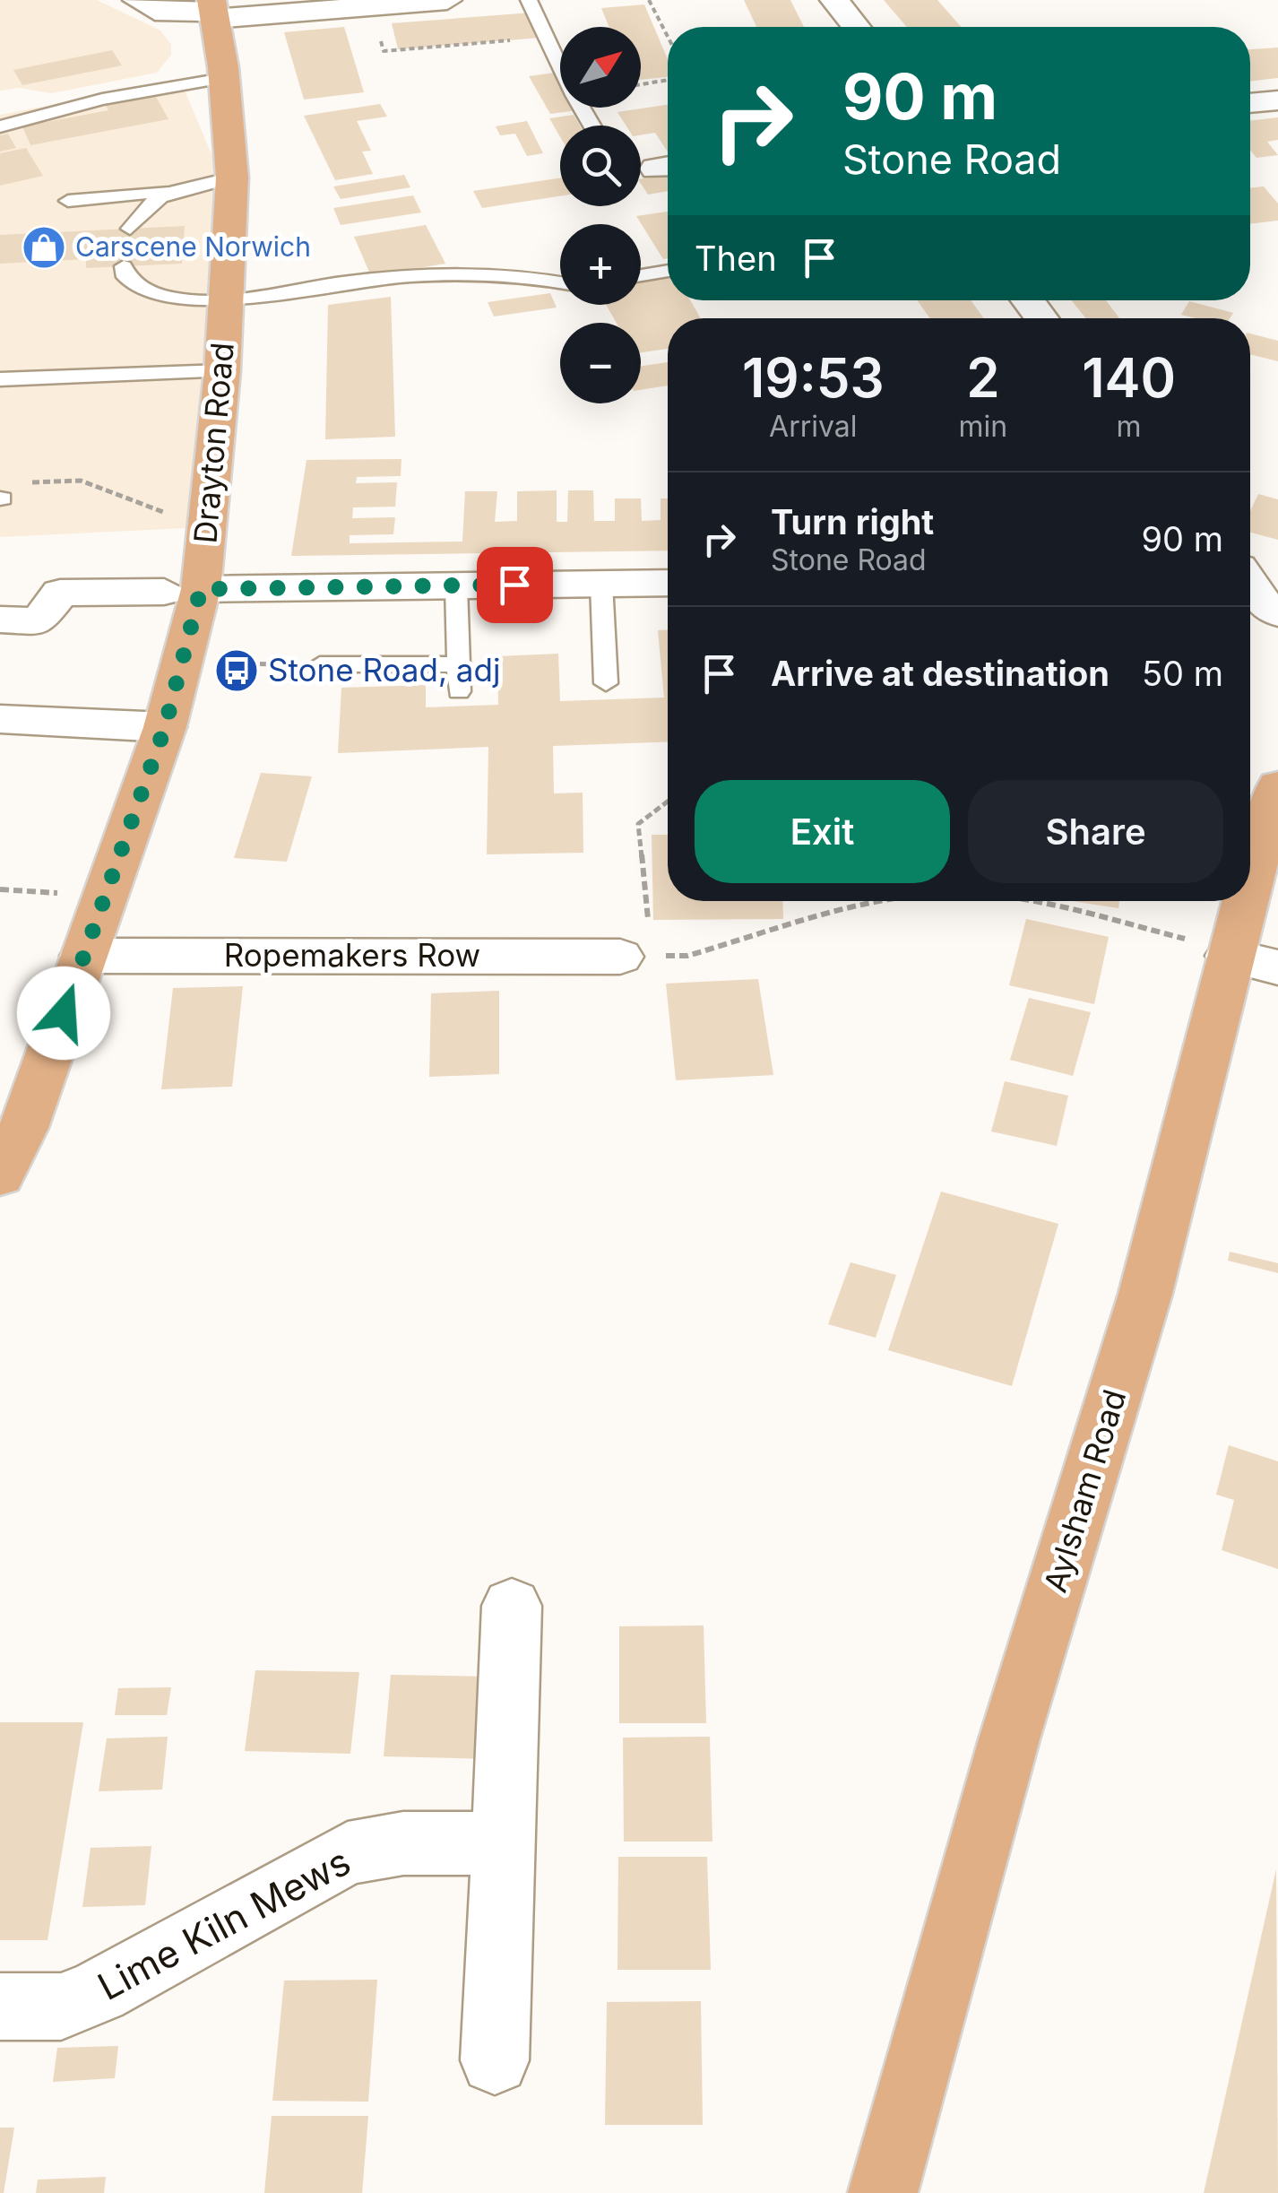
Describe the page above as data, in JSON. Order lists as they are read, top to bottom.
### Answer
{
  "streets": {
    "main road": ["Drayton Road", "Aylsham Road"],
    "street": ["Ropemakers Row", "Lime Kiln Mews"]
  },
  "crossings": [
    ["Drayton Road", "Ropemakers Row"]
  ],
  "places": {
    "shop": ["Carscene Norwich"],
    "bus stop": ["Stone Road, adj"]
  },
  "north": "top right",
  "page": {
    "map_buttons": ["+", "−"],
    "turn": ["90 m", "Stone Road"],
    "then": "Then",
    "eta": [
      "19:53",
      "Arrival",
      "2",
      "min",
      "140",
      "m"
    ],
    "list": [
      {
        "name": "Turn right",
        "note": "Stone Road",
        "value": "90 m"
      },
      {
        "name": "Arrive at destination",
        "value": "50 m"
      }
    ],
    "buttons": ["Exit", "Share"]
  }
}
